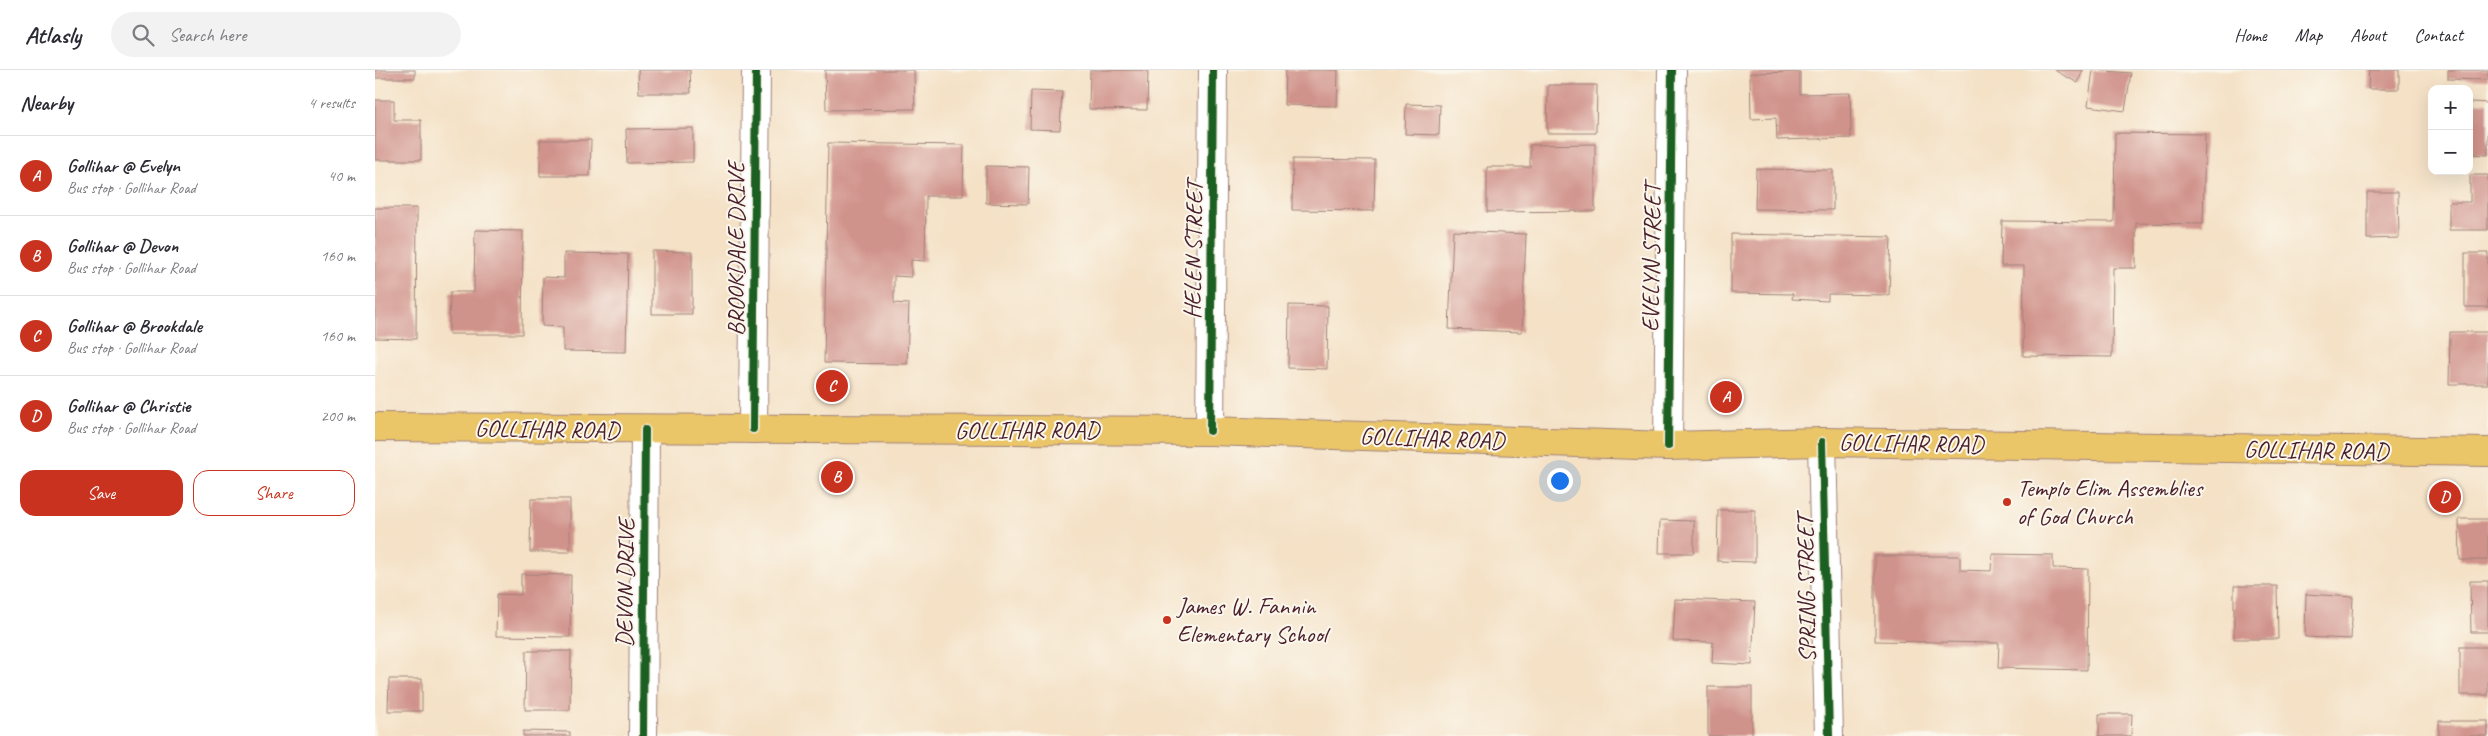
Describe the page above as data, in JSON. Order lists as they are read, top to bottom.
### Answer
{
  "streets": {
    "main road": ["GOLLIHAR ROAD"],
    "street": [
      "BROOKDALE DRIVE",
      "HELEN STREET",
      "EVELYN STREET",
      "DEVON DRIVE",
      "SPRING STREET"
    ]
  },
  "crossings": [
    ["BROOKDALE DRIVE", "GOLLIHAR ROAD"],
    ["HELEN STREET", "GOLLIHAR ROAD"],
    ["EVELYN STREET", "GOLLIHAR ROAD"],
    ["GOLLIHAR ROAD", "DEVON DRIVE"],
    ["GOLLIHAR ROAD", "SPRING STREET"]
  ],
  "places": ["Templo Elim Assemblies of God Church", "James W. Fannin Elementary School"],
  "page": {
    "header": "Atlasly",
    "search": "Search here",
    "nav": [
      "Home",
      "Map",
      "About",
      "Contact"
    ],
    "heading": ["Nearby", "4 results"],
    "map_buttons": ["+", "−"],
    "list": [
      {
        "mark": "A",
        "name": "Gollihar @ Evelyn",
        "note": "Bus stop · Gollihar Road",
        "value": "40 m"
      },
      {
        "mark": "B",
        "name": "Gollihar @ Devon",
        "note": "Bus stop · Gollihar Road",
        "value": "160 m"
      },
      {
        "mark": "C",
        "name": "Gollihar @ Brookdale",
        "note": "Bus stop · Gollihar Road",
        "value": "160 m"
      },
      {
        "mark": "D",
        "name": "Gollihar @ Christie",
        "note": "Bus stop · Gollihar Road",
        "value": "200 m"
      }
    ],
    "pins": [
      "C",
      "A",
      "B",
      "D"
    ],
    "buttons": ["Save", "Share"]
  }
}
